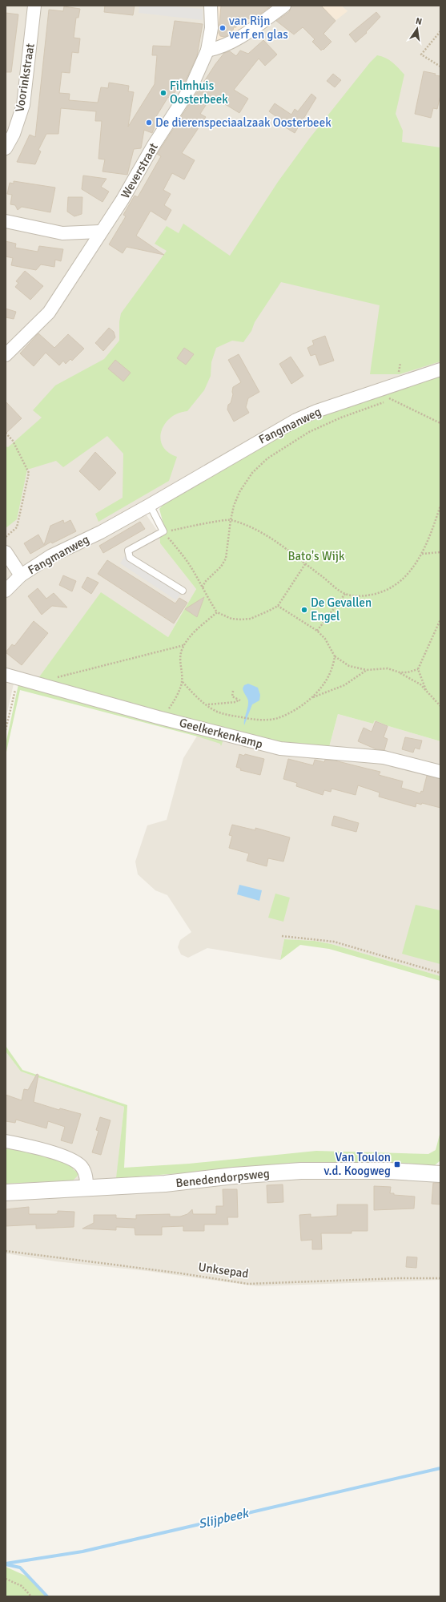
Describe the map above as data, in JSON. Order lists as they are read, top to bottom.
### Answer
{
  "streets": {
    "street": [
      "Voorinkstraat",
      "Weverstraat",
      "Fangmanweg",
      "Geelkerkenkamp",
      "Benedendorpsweg"
    ],
    "path": ["Unksepad"]
  },
  "water": ["Slijpbeek"],
  "parks": ["Bato's Wijk"],
  "places": {
    "other": [
      "van Rijn verf en glas",
      "Filmhuis Oosterbeek",
      "De dierenspeciaalzaak Oosterbeek",
      "De Gevallen Engel"
    ],
    "transit": ["Van Toulon v.d. Koogweg"]
  },
  "north": "top"
}
